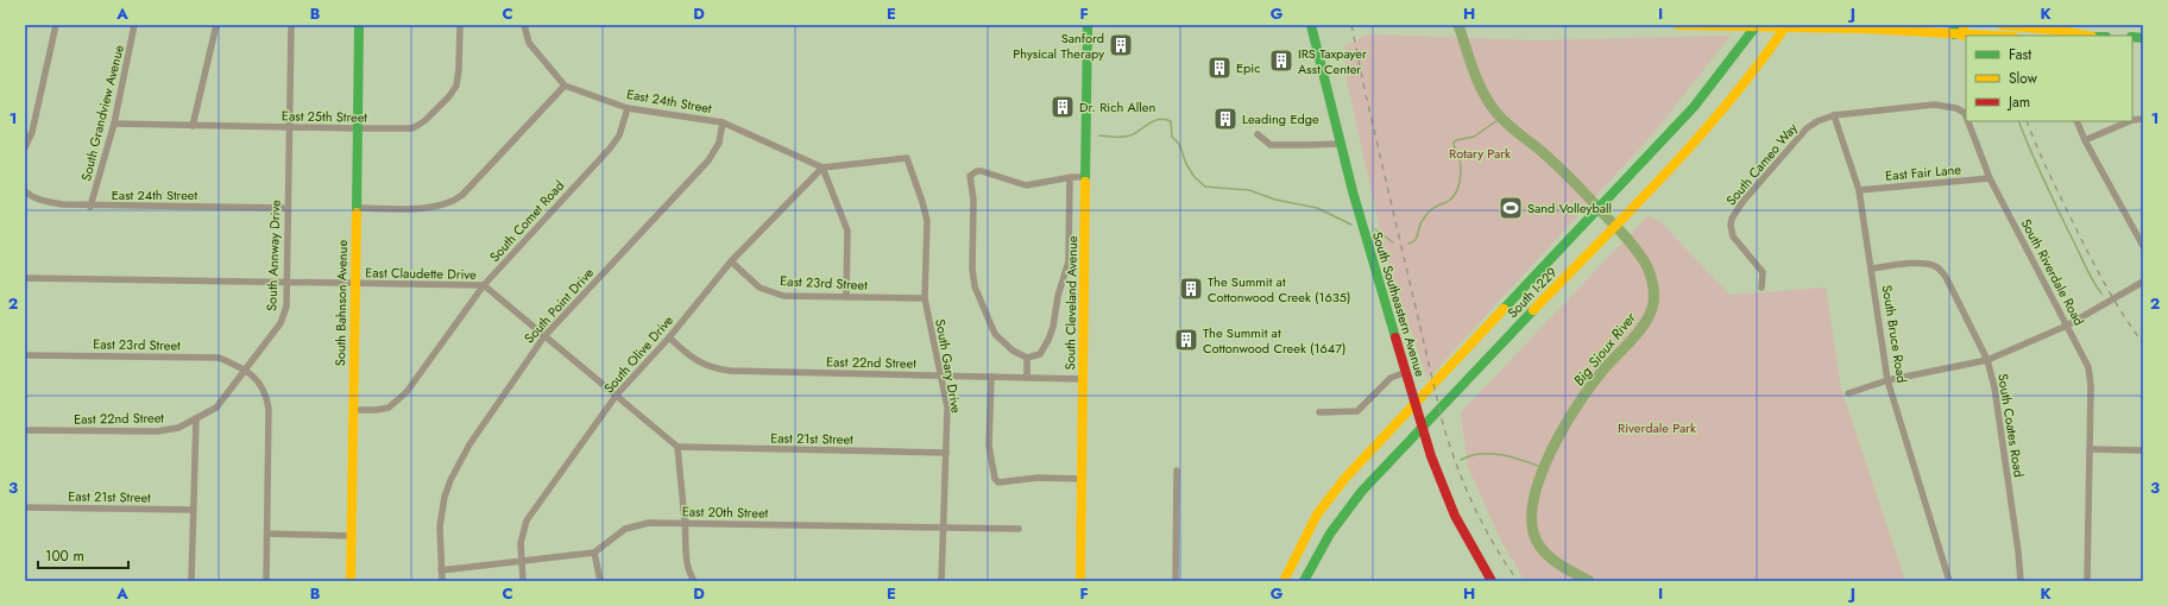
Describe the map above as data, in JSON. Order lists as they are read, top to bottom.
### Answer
{
  "streets": {
    "main road": [
      "South I-229",
      "South Bahnson Avenue",
      "South Cleveland Avenue",
      "South Southeastern Avenue"
    ],
    "street": [
      "East 24th Street",
      "South Grandview Avenue",
      "East 25th Street",
      "South Cameo Way",
      "East Fair Lane",
      "South Comet Road",
      "South Annway Drive",
      "South Riverdale Road",
      "East Claudette Drive",
      "East 23rd Street",
      "South Point Drive",
      "South Bruce Road",
      "South Olive Drive",
      "East 22nd Street",
      "South Gary Drive",
      "South Coates Road",
      "East 21st Street",
      "East 20th Street"
    ]
  },
  "crossings": [
    ["East 24th Street", "South Grandview Avenue"],
    ["East 24th Street", "South Comet Road"],
    ["East 24th Street", "South Annway Drive"],
    ["East 24th Street", "South Point Drive"],
    ["East 24th Street", "South Olive Drive"],
    ["East 24th Street", "South Gary Drive"],
    ["South Grandview Avenue", "East 25th Street"],
    ["East 25th Street", "South Annway Drive"],
    ["East 25th Street", "South Bahnson Avenue"],
    ["South Cameo Way", "South Riverdale Road"],
    ["South Cameo Way", "South Bruce Road"],
    ["East Fair Lane", "South Riverdale Road"],
    ["East Fair Lane", "South Bruce Road"],
    ["South Comet Road", "East Claudette Drive"],
    ["South Comet Road", "South Bahnson Avenue"],
    ["South Annway Drive", "East Claudette Drive"],
    ["South Annway Drive", "East 23rd Street"],
    ["South Annway Drive", "East 22nd Street"],
    ["South Riverdale Road", "South Bruce Road"],
    ["East Claudette Drive", "South Bahnson Avenue"],
    ["East Claudette Drive", "South Point Drive"],
    ["East Claudette Drive", "South Olive Drive"],
    ["East Claudette Drive", "East 21st Street"],
    ["East 23rd Street", "South Olive Drive"],
    ["East 23rd Street", "East 22nd Street"],
    ["East 23rd Street", "South Gary Drive"],
    ["South Cleveland Avenue", "East 22nd Street"],
    ["South Bruce Road", "South Coates Road"],
    ["South Olive Drive", "East 22nd Street"],
    ["South Olive Drive", "South Gary Drive"],
    ["East 22nd Street", "South Gary Drive"],
    ["South Gary Drive", "East 21st Street"],
    ["South Gary Drive", "East 20th Street"]
  ],
  "water": ["Big Sioux River"],
  "parks": ["Rotary Park", "Riverdale Park"],
  "places": {
    "building": [
      "Sanford Physical Therapy",
      "IRS Taxpayer Asst Center",
      "Epic",
      "Dr. Rich Allen",
      "Leading Edge",
      "The Summit at Cottonwood Creek (1635)",
      "The Summit at Cottonwood Creek (1647)"
    ],
    "sports": ["Sand Volleyball"]
  },
  "legend": ["Fast", "Slow", "Jam"],
  "scale_bar": "100 m",
  "grid": {
    "columns": [
      "A",
      "B",
      "C",
      "D",
      "E",
      "F",
      "G",
      "H",
      "I",
      "J",
      "K"
    ],
    "rows": ["1", "2", "3"]
  }
}
